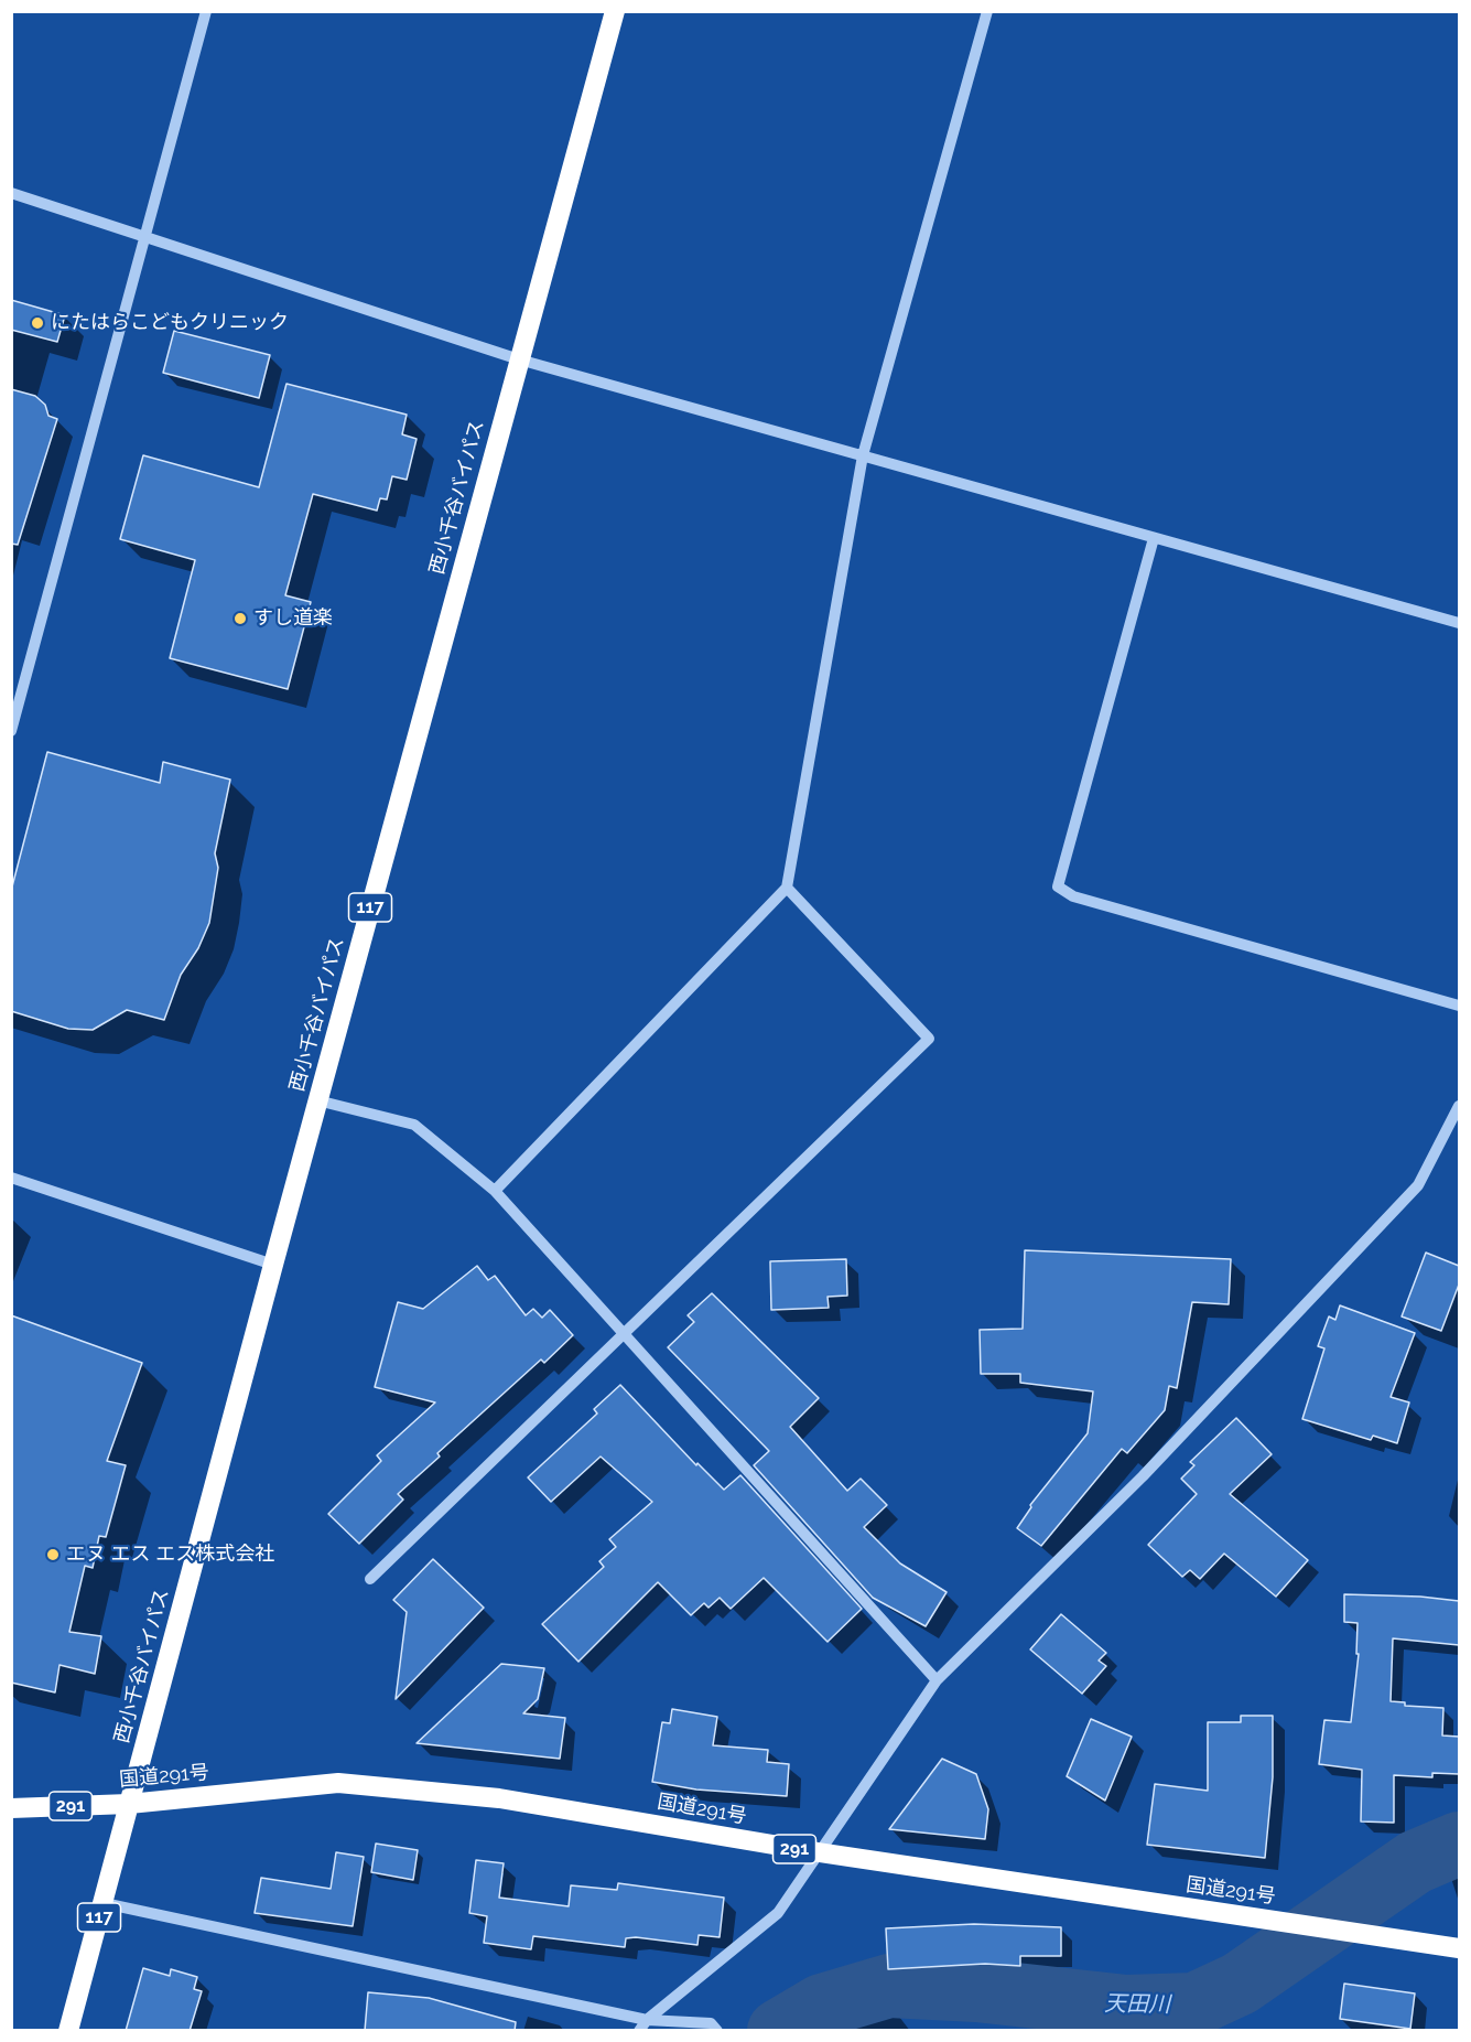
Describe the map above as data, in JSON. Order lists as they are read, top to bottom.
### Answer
{
  "streets": {
    "highway": [
      "西小千谷バイパス",
      "117",
      "国道291号",
      "291"
    ]
  },
  "crossings": [
    ["西小千谷バイパス", "国道291号"]
  ],
  "water": ["天田川"],
  "places": ["にたはらこどもクリニック", "すし道楽", "エヌ エス エス株式会社"]
}
